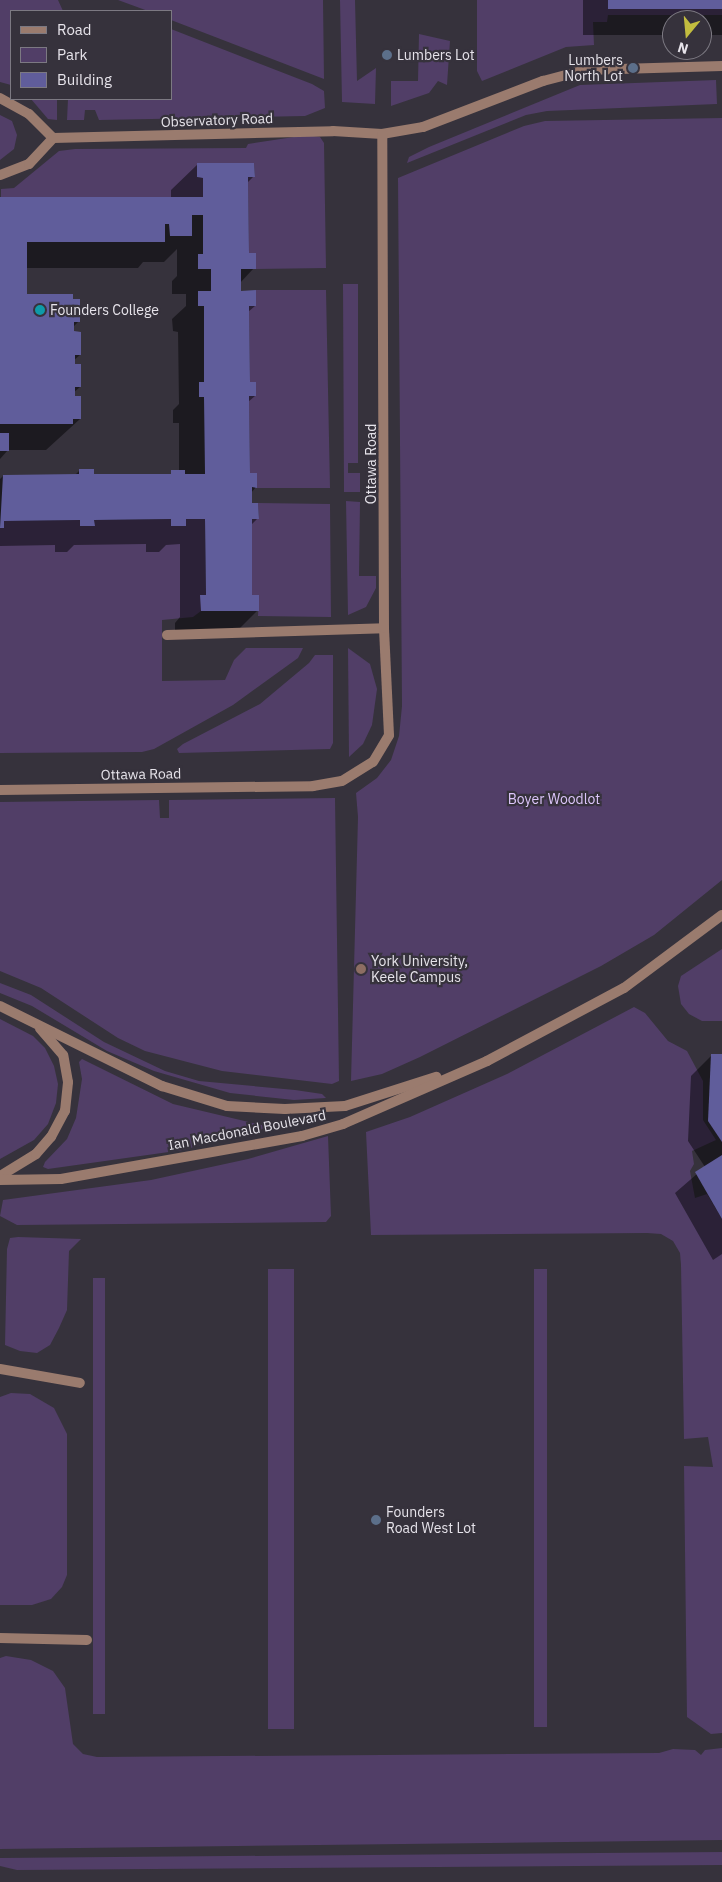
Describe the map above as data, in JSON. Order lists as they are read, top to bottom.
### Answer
{
  "streets": {
    "street": ["Observatory Road", "Ottawa Road", "Ian Macdonald Boulevard"]
  },
  "crossings": [
    ["Observatory Road", "Ottawa Road"]
  ],
  "parks": ["Boyer Woodlot"],
  "places": [
    "Lumbers Lot",
    "Lumbers North Lot",
    "Founders College",
    "York University, Keele Campus",
    "Founders Road West Lot"
  ],
  "legend": ["Road", "Park", "Building"],
  "north": "bottom"
}
